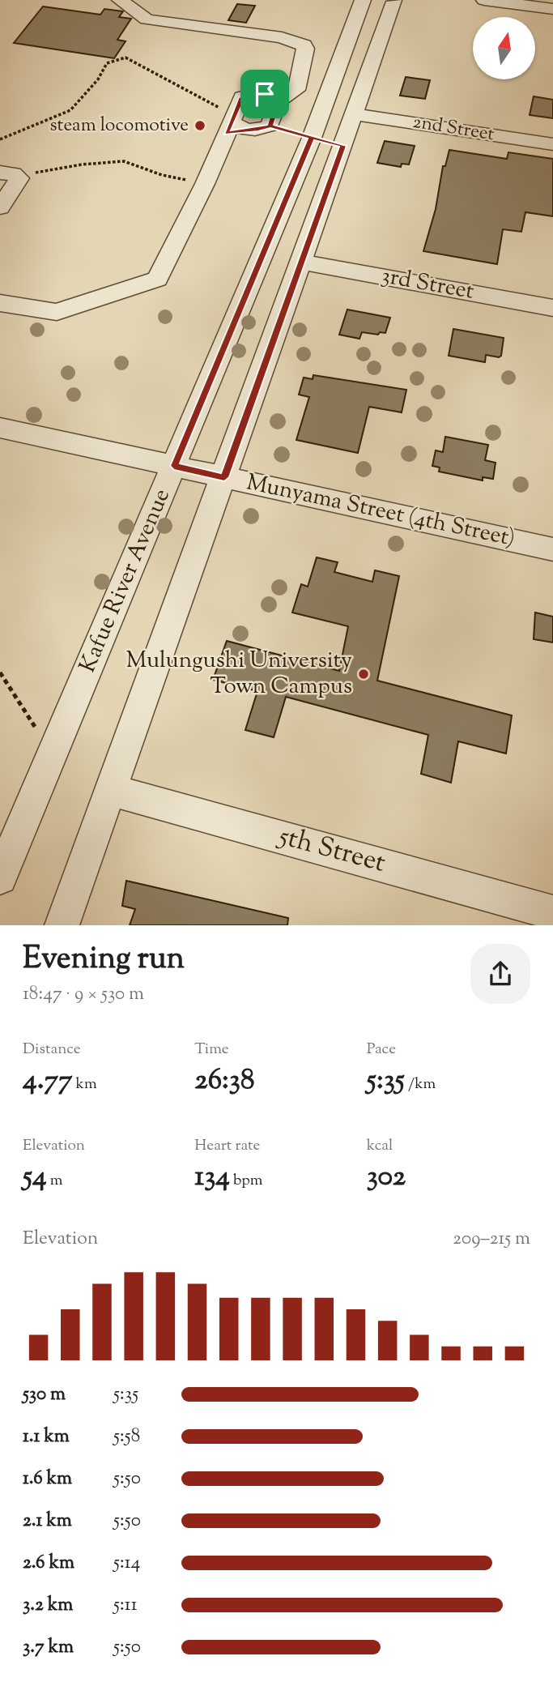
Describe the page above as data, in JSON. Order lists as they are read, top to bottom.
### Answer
{
  "streets": {
    "street": [
      "2nd Street",
      "3rd Street",
      "Munyama Street (4th Street)",
      "Kafue River Avenue",
      "5th Street"
    ]
  },
  "crossings": [
    ["Munyama Street (4th Street)", "Kafue River Avenue"]
  ],
  "places": ["steam locomotive", "Mulungushi University Town Campus"],
  "north": "top",
  "page": {
    "heading": ["Evening run", "18:47 · 9 × 530 m"],
    "stats": [
      ["Distance", "4.77 km"],
      ["Time", "26:38"],
      ["Pace", "5:35 /km"],
      ["Elevation", "54 m"],
      ["Heart rate", "134 bpm"],
      ["kcal", "302"]
    ],
    "chart": ["Elevation", "209–215 m"],
    "list": [
      {
        "name": "530 m",
        "note": "5:35"
      },
      {
        "name": "1.1 km",
        "note": "5:58"
      },
      {
        "name": "1.6 km",
        "note": "5:50"
      },
      {
        "name": "2.1 km",
        "note": "5:50"
      },
      {
        "name": "2.6 km",
        "note": "5:14"
      },
      {
        "name": "3.2 km",
        "note": "5:11"
      },
      {
        "name": "3.7 km",
        "note": "5:50"
      }
    ]
  }
}
